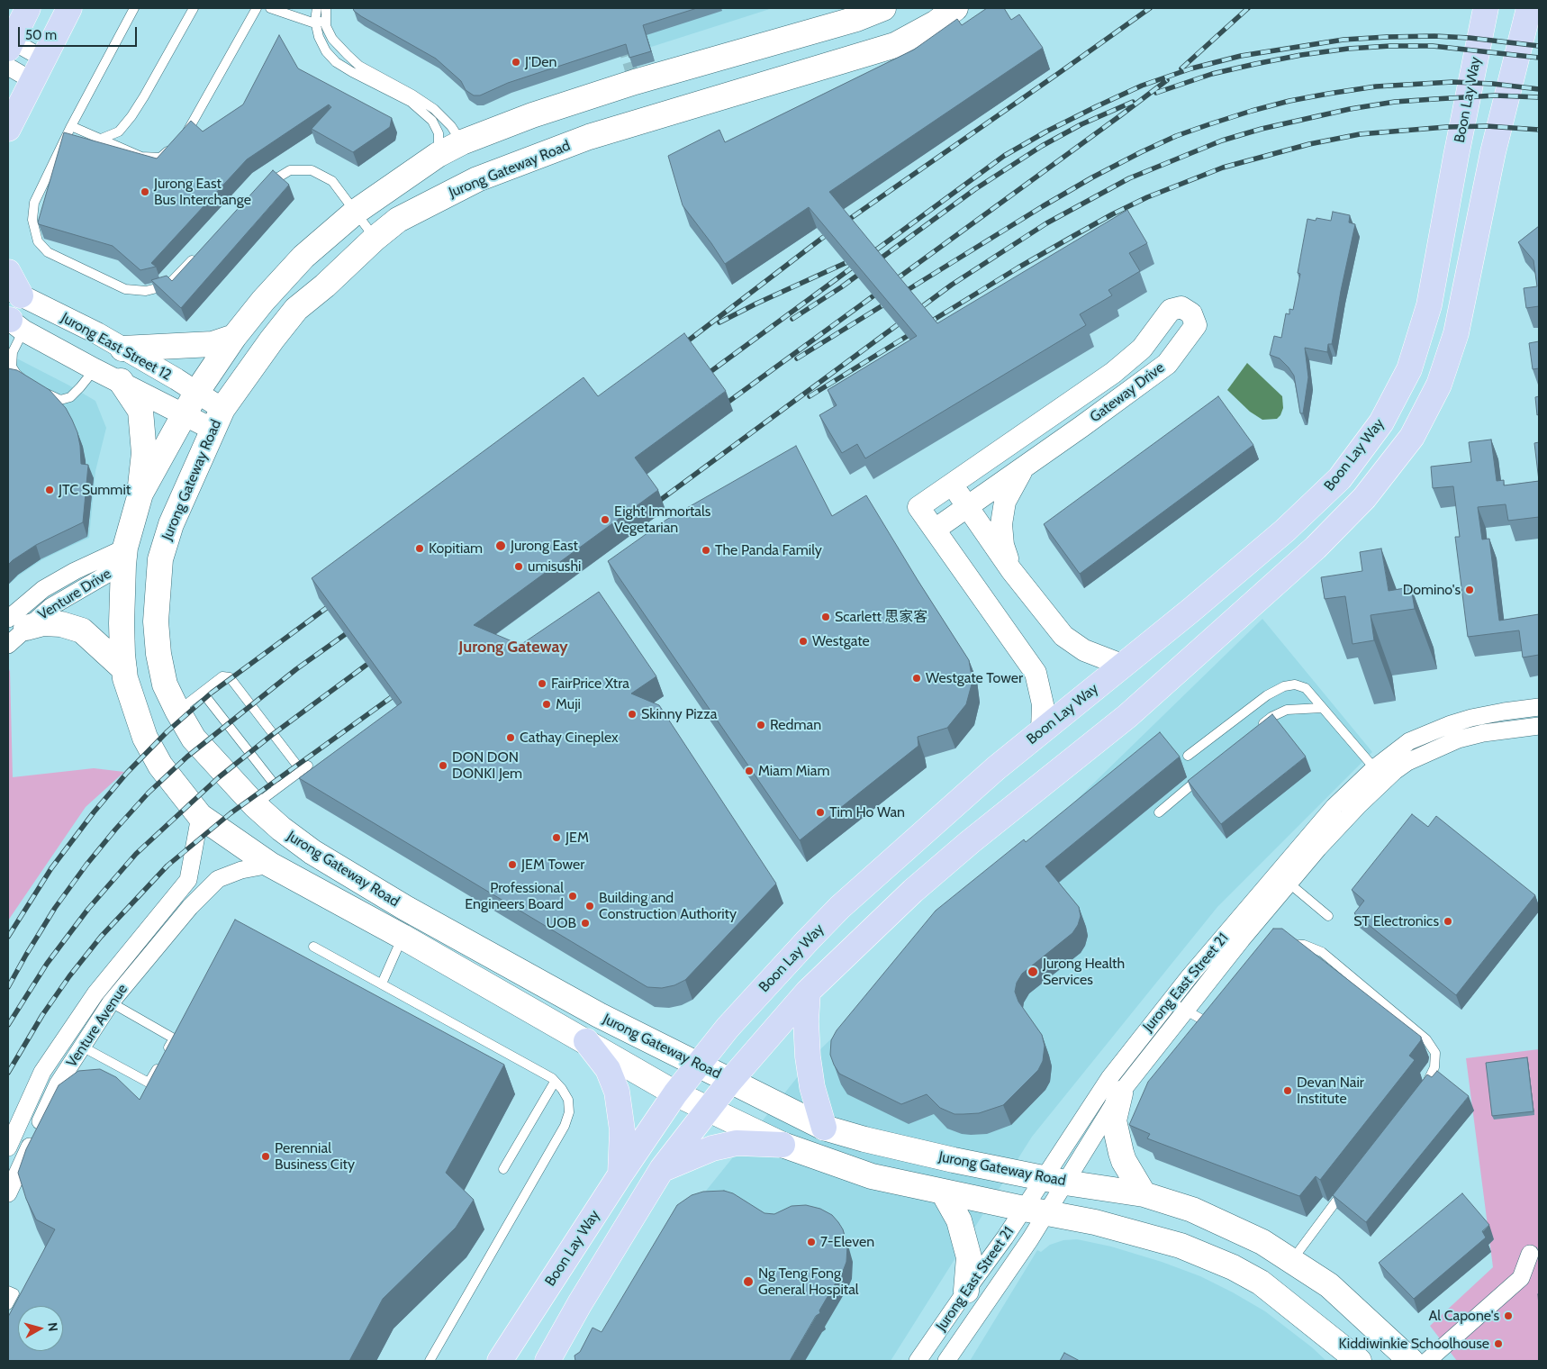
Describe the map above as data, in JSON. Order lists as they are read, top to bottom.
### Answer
{
  "streets": {
    "main road": ["Boon Lay Way", "Jurong Gateway Road"],
    "street": [
      "Jurong East Street 12",
      "Gateway Drive",
      "Venture Drive",
      "Jurong East Street 21",
      "Venture Avenue"
    ]
  },
  "crossings": [
    ["Boon Lay Way", "Jurong Gateway Road"],
    ["Boon Lay Way", "Gateway Drive"],
    ["Jurong Gateway Road", "Jurong East Street 12"],
    ["Jurong Gateway Road", "Venture Drive"],
    ["Jurong Gateway Road", "Jurong East Street 21"],
    ["Jurong Gateway Road", "Venture Avenue"]
  ],
  "districts": ["Jurong Gateway"],
  "places": [
    "J'Den",
    "Jurong East Bus Interchange",
    "JTC Summit",
    "Eight Immortals Vegetarian",
    "Jurong East",
    "Kopitiam",
    "The Panda Family",
    "umisushi",
    "Domino's",
    "Scarlett 思家客",
    "Westgate",
    "Westgate Tower",
    "FairPrice Xtra",
    "Muji",
    "Skinny Pizza",
    "Redman",
    "Cathay Cineplex",
    "DON DON DONKI Jem",
    "Miam Miam",
    "Tim Ho Wan",
    "JEM",
    "JEM Tower",
    "Professional Engineers Board",
    "Building and Construction Authority",
    "ST Electronics",
    "UOB",
    "Jurong Health Services",
    "Devan Nair Institute",
    "Perennial Business City",
    "7-Eleven",
    "Ng Teng Fong General Hospital",
    "Al Capone's",
    "Kiddiwinkie Schoolhouse"
  ],
  "scale_bar": "50 m",
  "north": "right"
}
